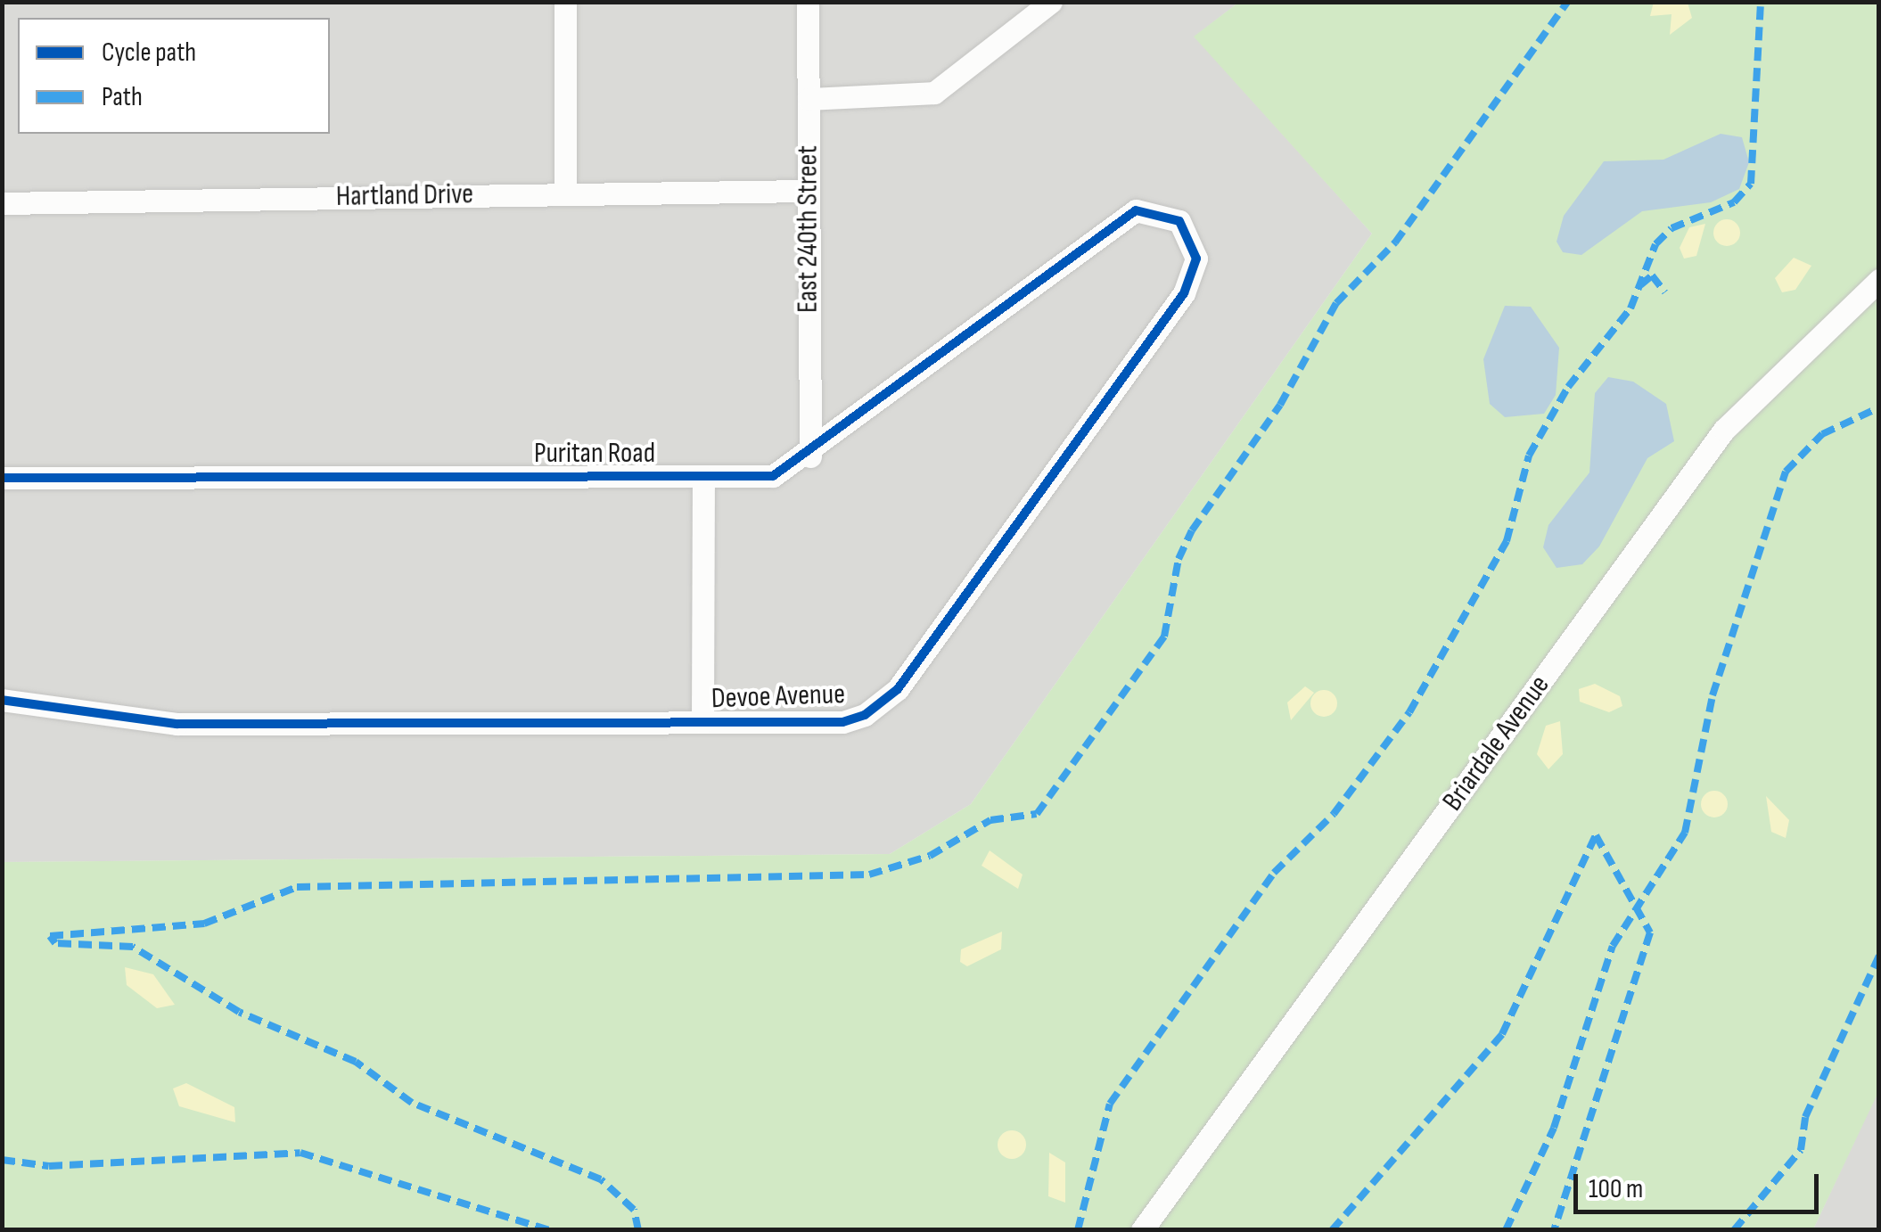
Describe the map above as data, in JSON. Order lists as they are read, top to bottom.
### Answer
{
  "streets": {
    "street": [
      "Hartland Drive",
      "East 240th Street",
      "Puritan Road",
      "Devoe Avenue",
      "Briardale Avenue"
    ]
  },
  "crossings": [
    ["Hartland Drive", "East 240th Street"],
    ["East 240th Street", "Puritan Road"],
    ["Puritan Road", "Devoe Avenue"]
  ],
  "legend": ["Cycle path", "Path"],
  "scale_bar": "100 m"
}
